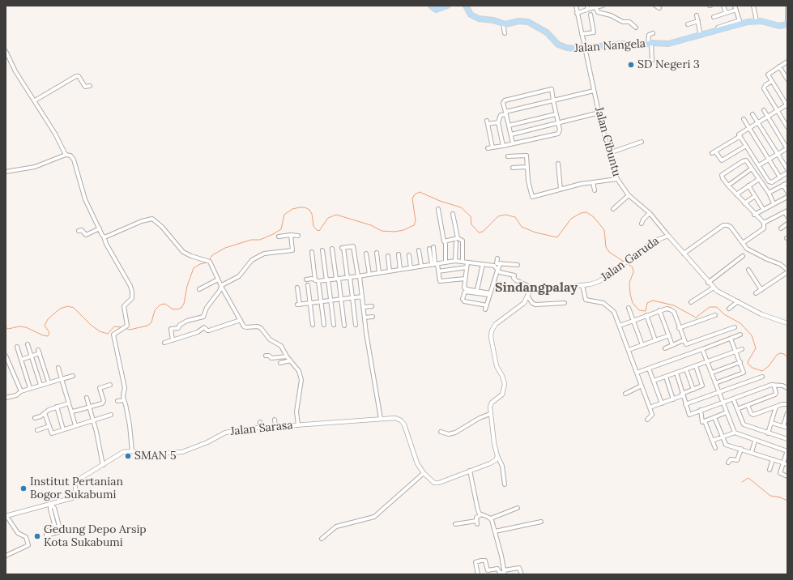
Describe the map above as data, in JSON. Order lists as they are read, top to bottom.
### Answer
{
  "streets": {
    "main road": ["Jalan Nangela"],
    "street": ["Jalan Cibuntu", "Jalan Garuda", "Jalan Sarasa"]
  },
  "crossings": [
    ["Jalan Nangela", "Jalan Cibuntu"],
    ["Jalan Cibuntu", "Jalan Garuda"]
  ],
  "districts": ["Sindangpalay"],
  "places": [
    "SD Negeri 3",
    "SMAN 5",
    "Institut Pertanian Bogor Sukabumi",
    "Gedung Depo Arsip Kota Sukabumi"
  ]
}
